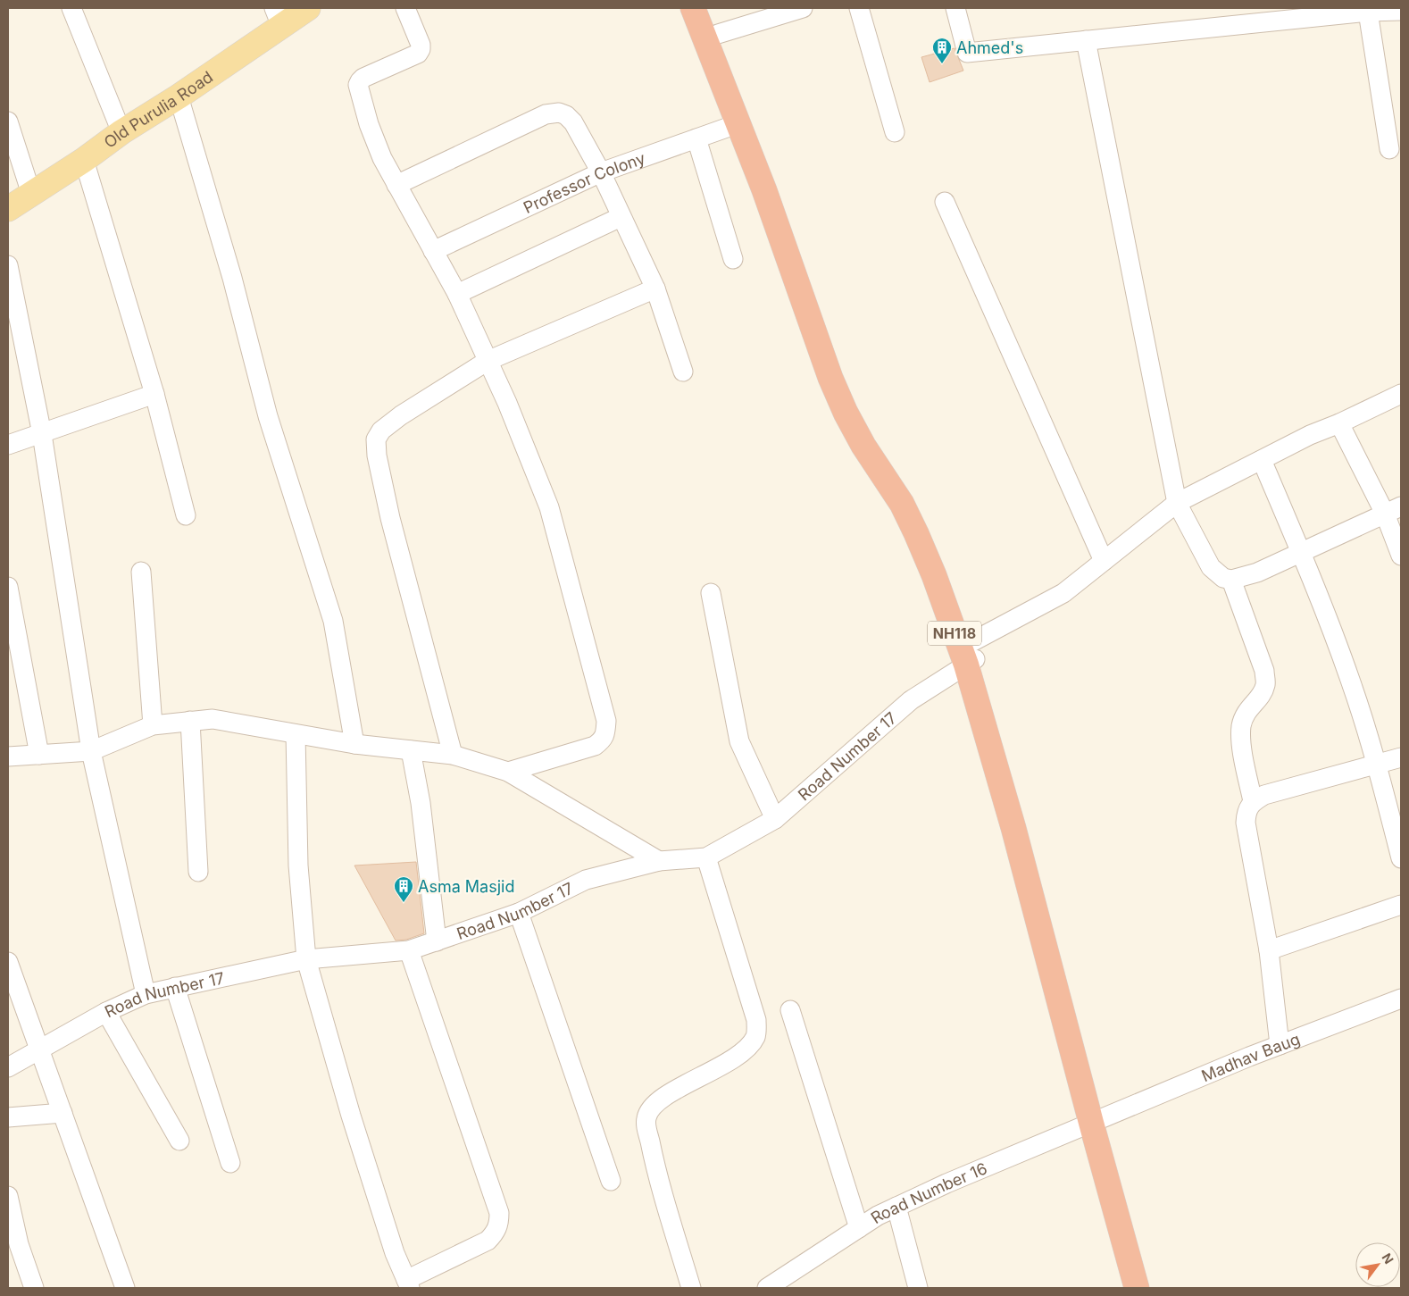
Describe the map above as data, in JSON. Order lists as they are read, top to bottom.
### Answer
{
  "streets": {
    "highway": ["NH118"],
    "main road": ["Old Purulia Road"],
    "street": [
      "Professor Colony",
      "Road Number 17",
      "Madhav Baug",
      "Road Number 16"
    ]
  },
  "crossings": [
    ["Professor Colony", "NH118"],
    ["NH118", "Road Number 17"],
    ["NH118", "Madhav Baug"],
    ["NH118", "Road Number 16"],
    ["Madhav Baug", "Road Number 16"]
  ],
  "places": {
    "building": ["Ahmed's", "Asma Masjid"]
  },
  "north": "top right"
}
